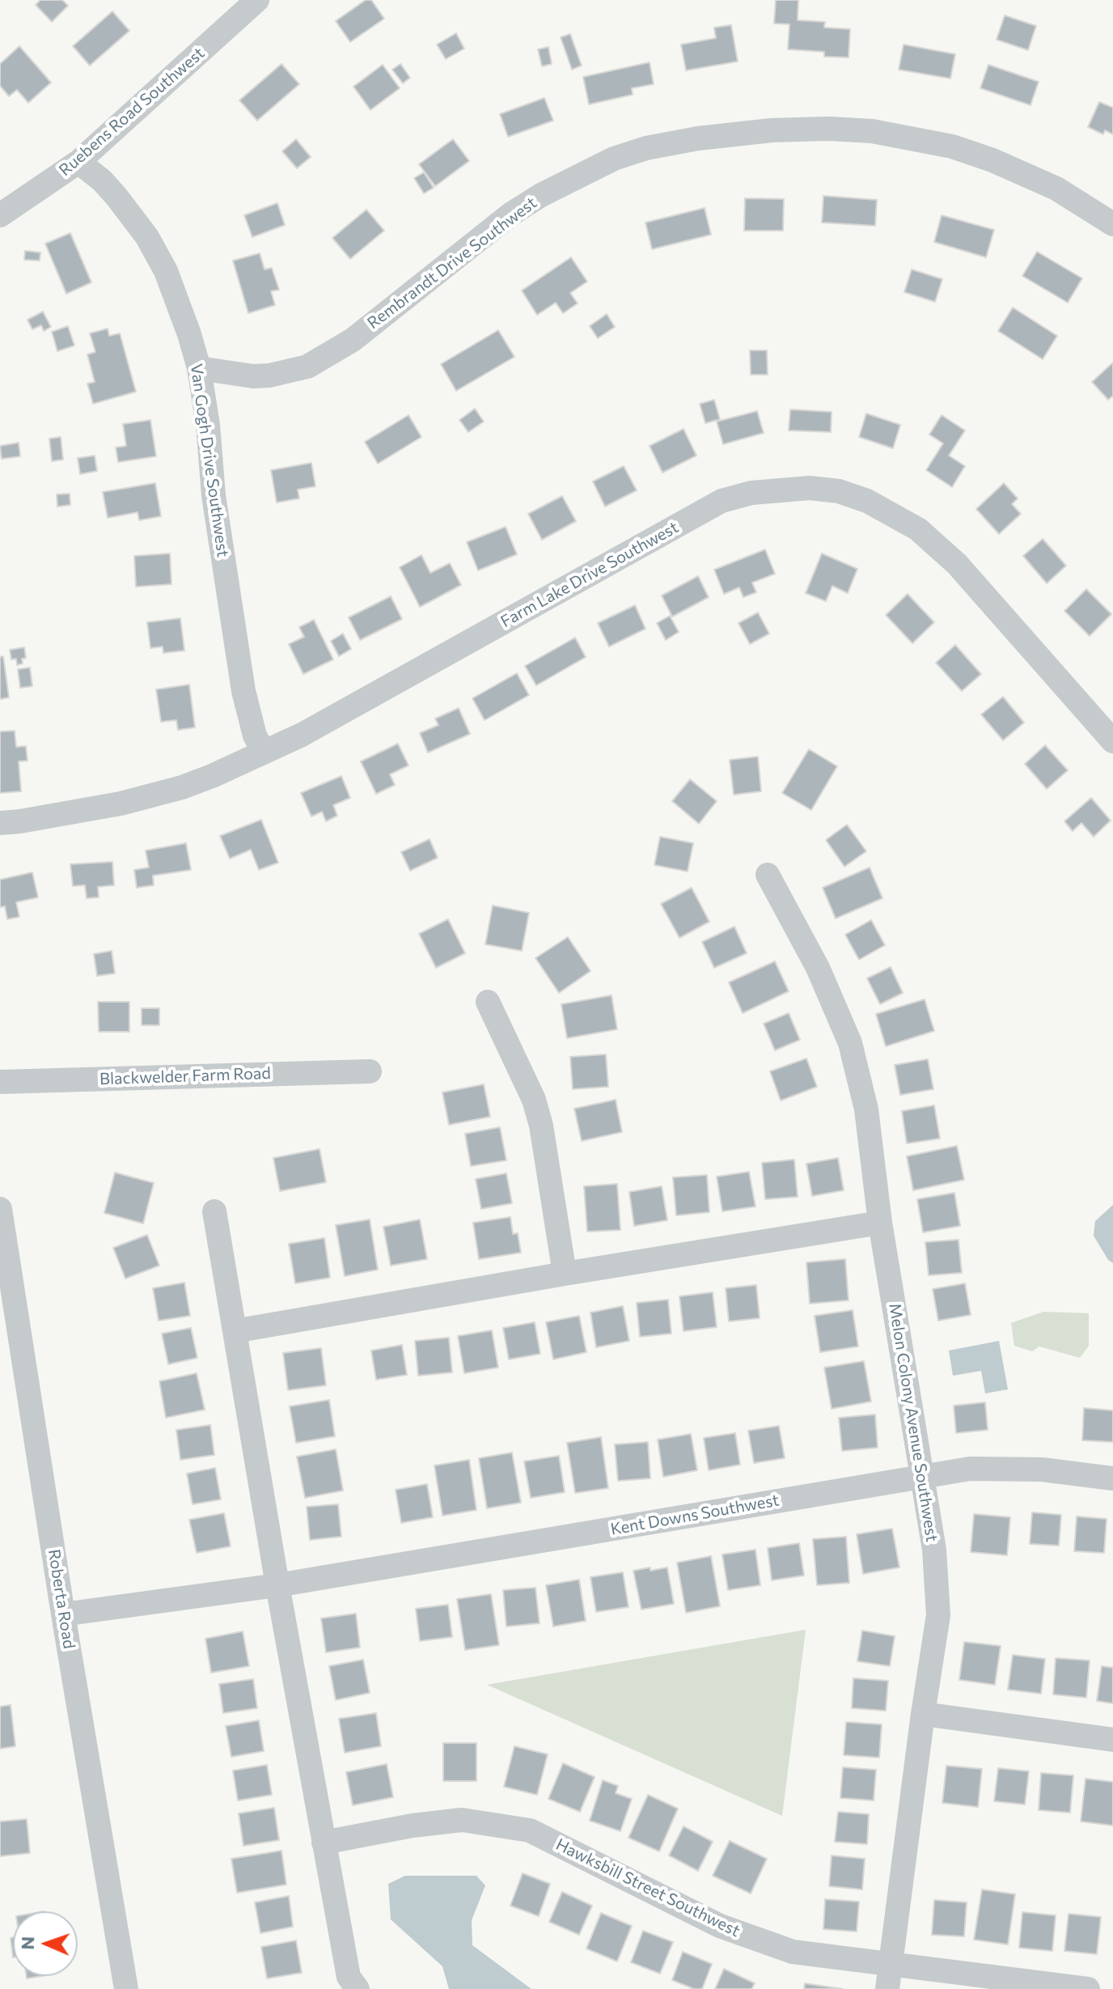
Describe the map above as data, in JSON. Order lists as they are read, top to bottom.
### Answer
{
  "streets": {
    "street": [
      "Ruebens Road Southwest",
      "Rembrandt Drive Southwest",
      "Van Gogh Drive Southwest",
      "Farm Lake Drive Southwest",
      "Blackwelder Farm Road",
      "Melon Colony Avenue Southwest",
      "Kent Downs Southwest",
      "Roberta Road",
      "Hawksbill Street Southwest"
    ]
  },
  "crossings": [
    ["Ruebens Road Southwest", "Van Gogh Drive Southwest"],
    ["Rembrandt Drive Southwest", "Van Gogh Drive Southwest"],
    ["Van Gogh Drive Southwest", "Farm Lake Drive Southwest"],
    ["Melon Colony Avenue Southwest", "Kent Downs Southwest"],
    ["Melon Colony Avenue Southwest", "Hawksbill Street Southwest"],
    ["Kent Downs Southwest", "Roberta Road"]
  ],
  "north": "left"
}
